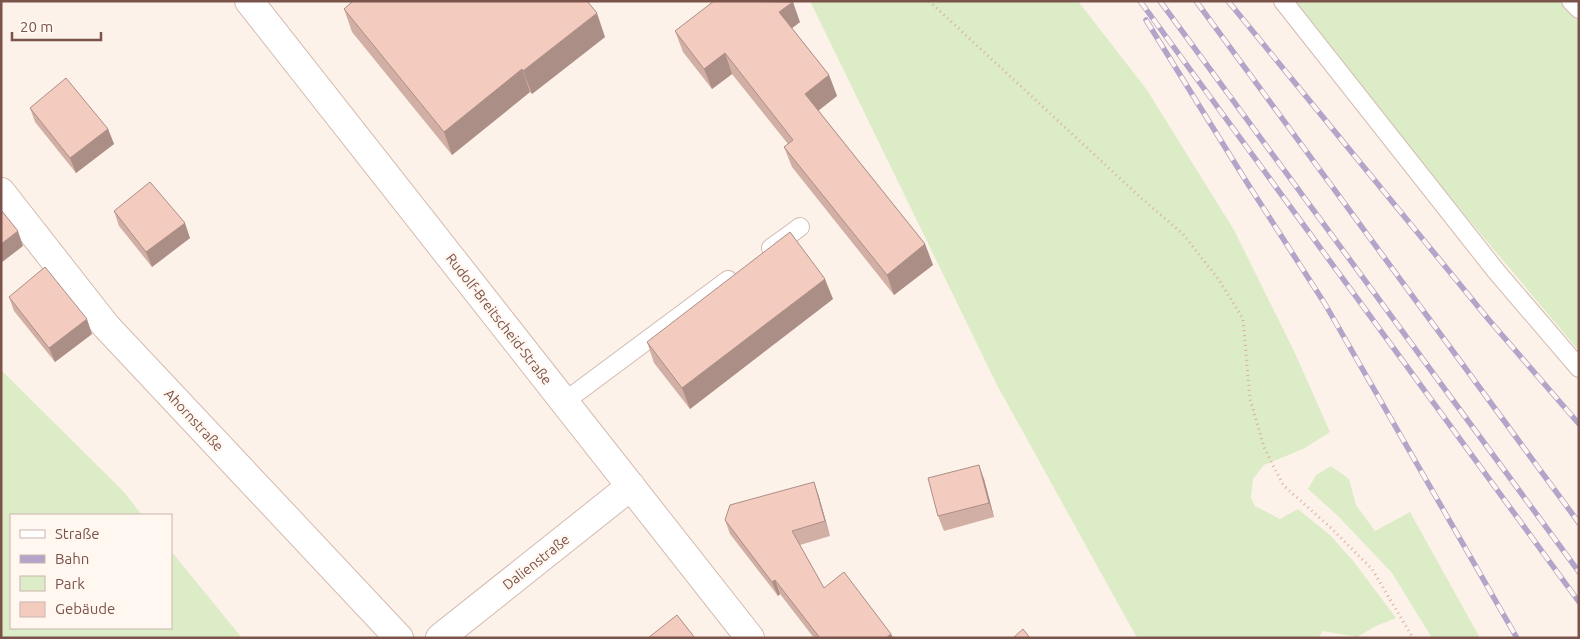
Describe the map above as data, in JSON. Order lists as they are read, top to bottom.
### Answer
{
  "streets": {
    "street": ["Rudolf-Breitscheid-Straße", "Ahornstraße", "Dalienstraße"]
  },
  "crossings": [
    ["Rudolf-Breitscheid-Straße", "Dalienstraße"]
  ],
  "legend": [
    "Straße",
    "Bahn",
    "Park",
    "Gebäude"
  ],
  "scale_bar": "20 m"
}
